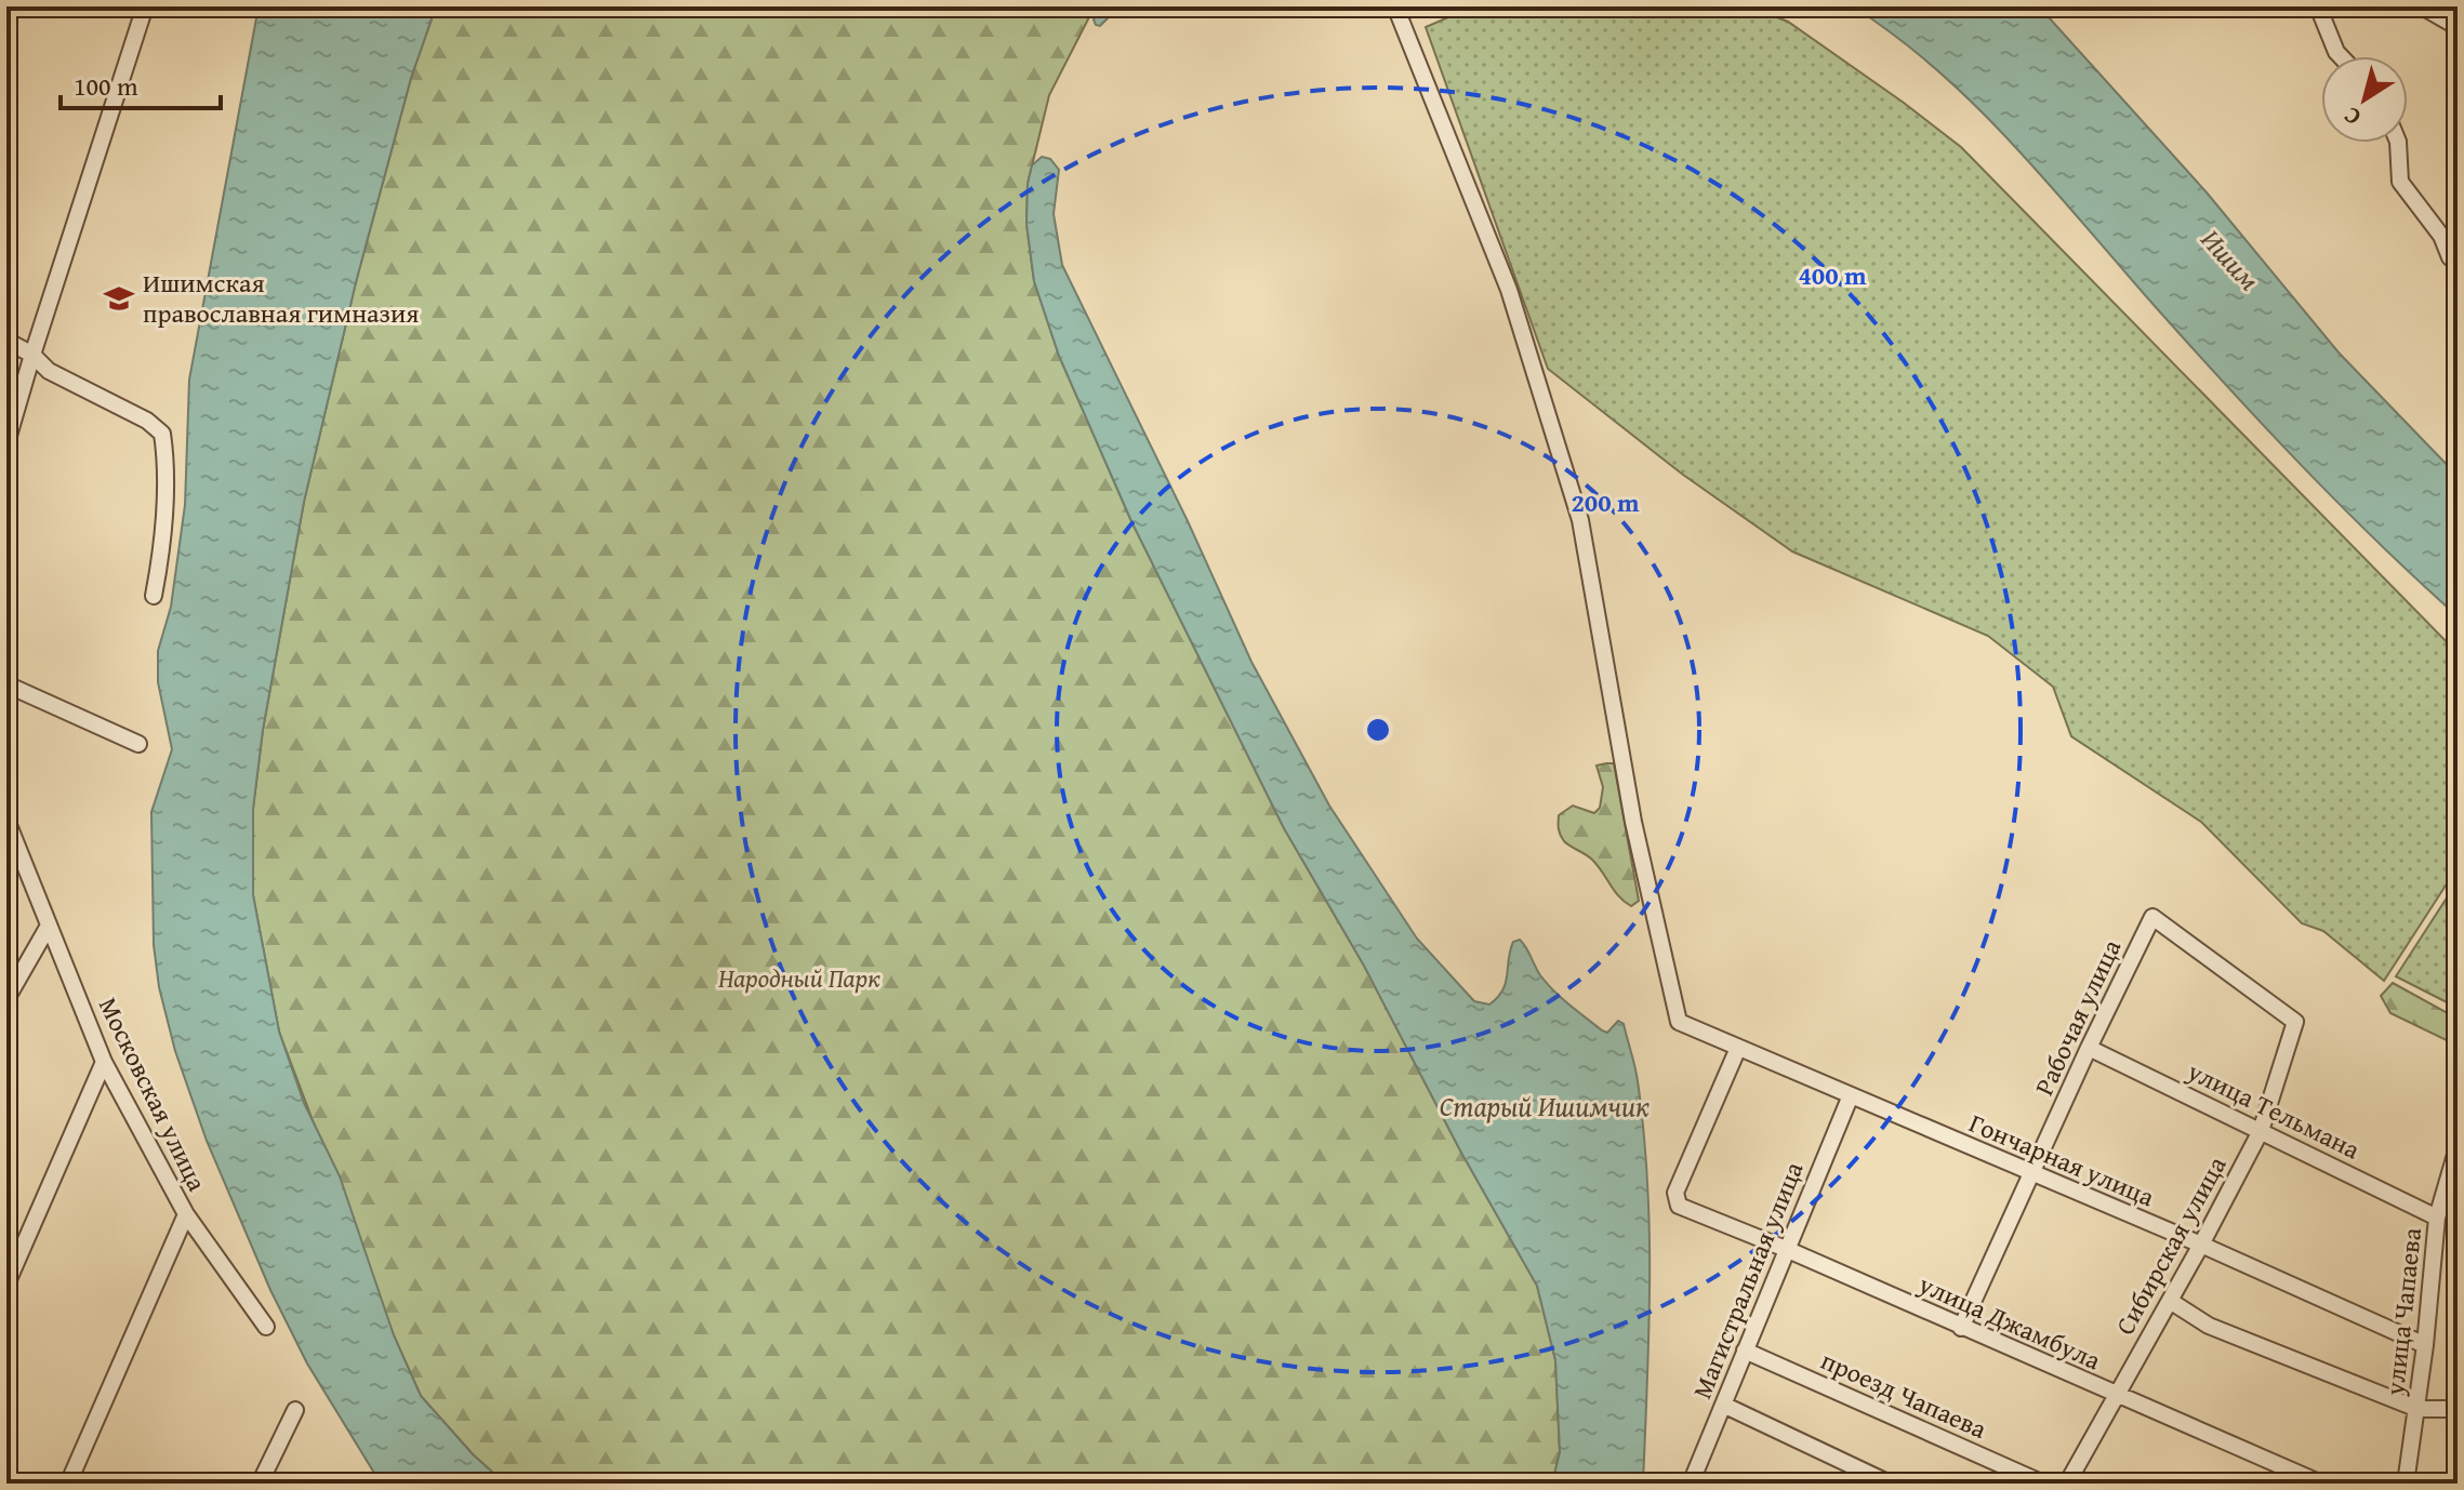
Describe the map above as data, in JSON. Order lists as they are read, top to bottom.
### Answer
{
  "streets": {
    "street": [
      "Рабочая улица",
      "Московская улица",
      "улица Тельмана",
      "Гончарная улица",
      "Сибирская улица",
      "Магистральная улица",
      "улица Чапаева",
      "улица Джамбула",
      "проезд Чапаева"
    ]
  },
  "crossings": [
    ["Рабочая улица", "улица Тельмана"],
    ["Рабочая улица", "Гончарная улица"],
    ["Рабочая улица", "Сибирская улица"],
    ["Рабочая улица", "улица Джамбула"],
    ["улица Тельмана", "Сибирская улица"],
    ["улица Тельмана", "улица Чапаева"],
    ["Гончарная улица", "Сибирская улица"],
    ["Гончарная улица", "Магистральная улица"],
    ["Гончарная улица", "улица Чапаева"],
    ["Гончарная улица", "улица Джамбула"],
    ["Сибирская улица", "улица Джамбула"],
    ["Магистральная улица", "улица Джамбула"],
    ["Магистральная улица", "проезд Чапаева"]
  ],
  "water": ["Ишим", "Старый Ишимчик"],
  "parks": ["Народный Парк"],
  "places": {
    "school or university": ["Ишимская православная гимназия"]
  },
  "scale_bar": "100 m",
  "north": "bottom left",
  "rings": ["400 m", "200 m"]
}
